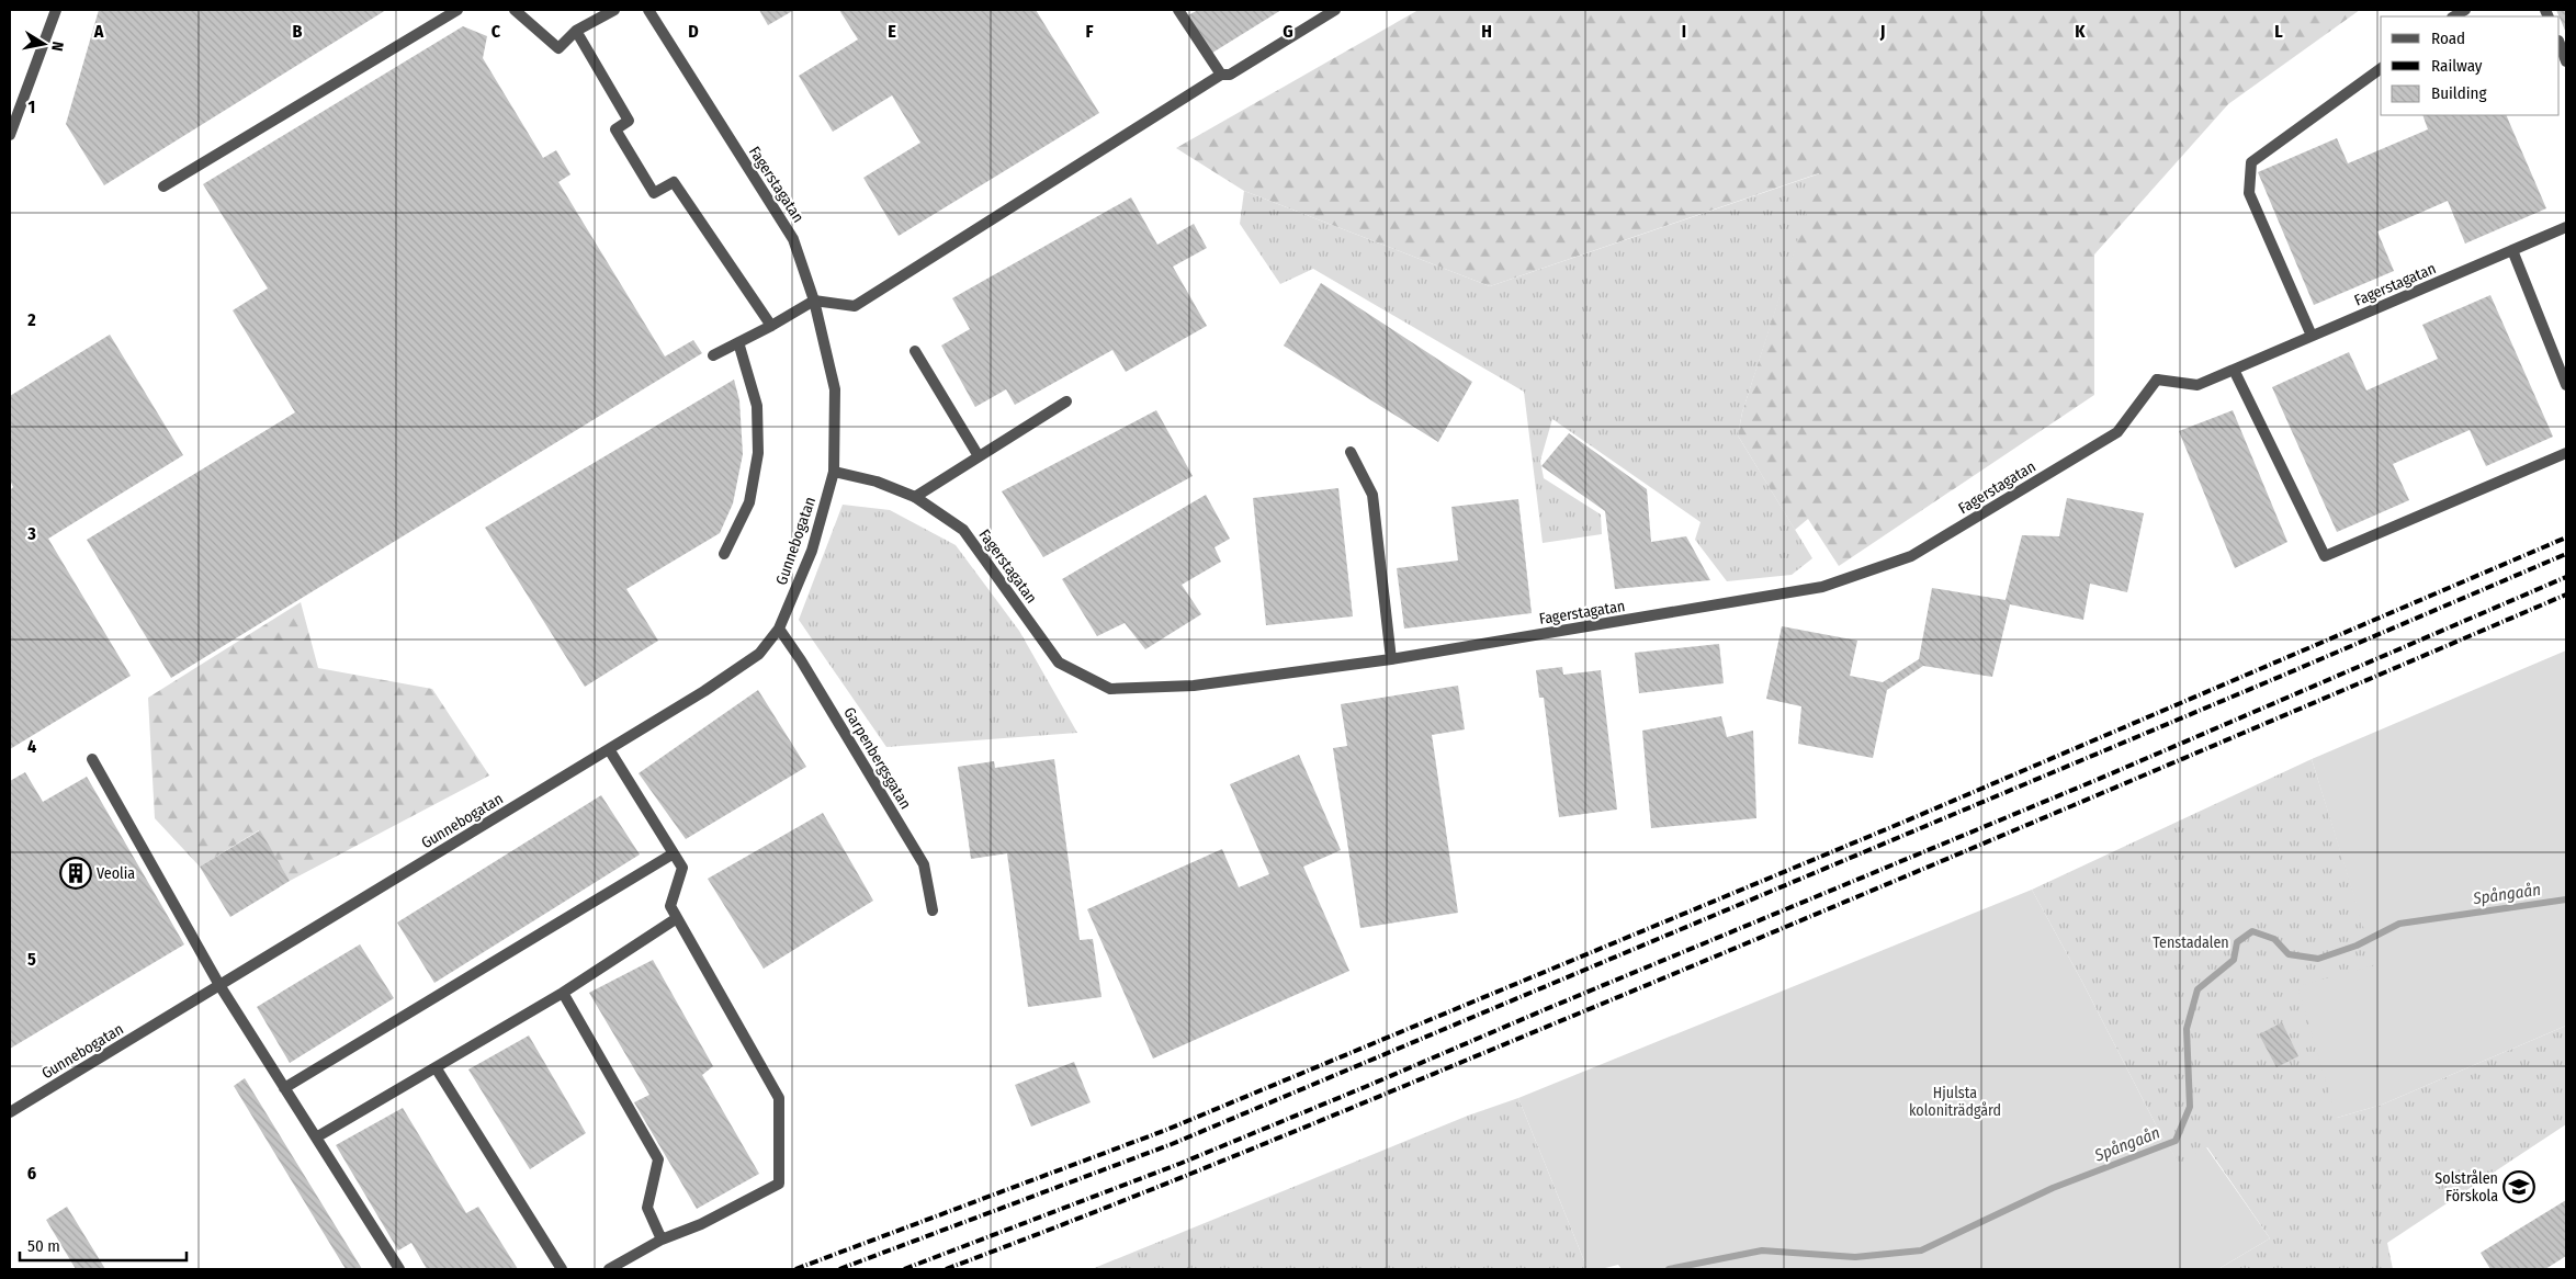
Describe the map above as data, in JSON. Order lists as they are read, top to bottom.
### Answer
{
  "streets": {
    "street": ["Fagerstagatan", "Gunnebogatan", "Garpenbergsgatan"]
  },
  "crossings": [
    ["Fagerstagatan", "Gunnebogatan"],
    ["Gunnebogatan", "Garpenbergsgatan"]
  ],
  "water": ["Spångaån"],
  "parks": ["Tenstadalen", "Hjulsta koloniträdgård"],
  "places": {
    "building": ["Veolia"],
    "school or university": ["Solstrålen Förskola"]
  },
  "legend": ["Road", "Railway", "Building"],
  "scale_bar": "50 m",
  "north": "right",
  "grid": {
    "columns": [
      "A",
      "B",
      "C",
      "D",
      "E",
      "F",
      "G",
      "H",
      "I",
      "J",
      "K",
      "L"
    ],
    "rows": [
      "1",
      "2",
      "3",
      "4",
      "5",
      "6"
    ]
  }
}
